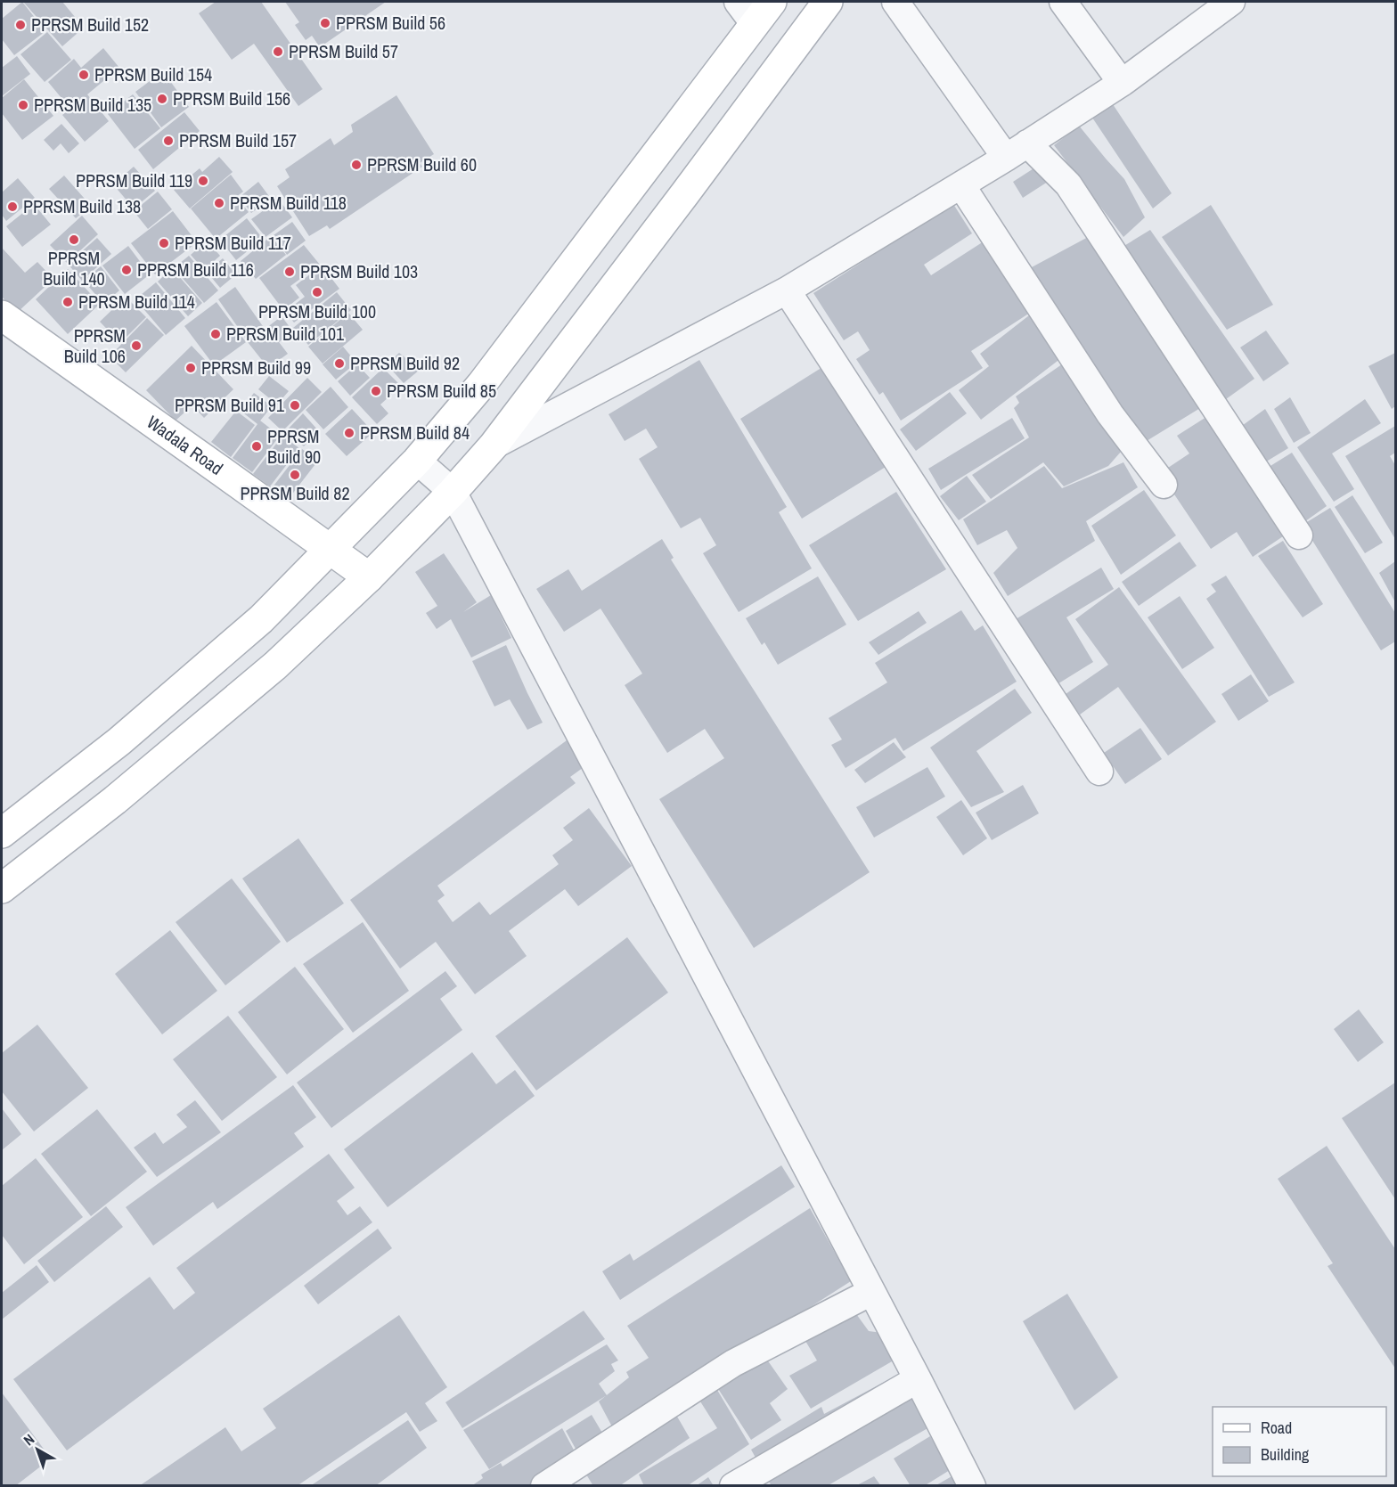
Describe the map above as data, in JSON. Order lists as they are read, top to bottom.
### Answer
{
  "streets": {
    "main road": ["Wadala Road"]
  },
  "places": [
    "PPRSM Build 56",
    "PPRSM Build 152",
    "PPRSM Build 57",
    "PPRSM Build 154",
    "PPRSM Build 156",
    "PPRSM Build 135",
    "PPRSM Build 157",
    "PPRSM Build 60",
    "PPRSM Build 119",
    "PPRSM Build 118",
    "PPRSM Build 138",
    "PPRSM Build 140",
    "PPRSM Build 117",
    "PPRSM Build 116",
    "PPRSM Build 103",
    "PPRSM Build 100",
    "PPRSM Build 114",
    "PPRSM Build 101",
    "PPRSM Build 106",
    "PPRSM Build 92",
    "PPRSM Build 99",
    "PPRSM Build 85",
    "PPRSM Build 91",
    "PPRSM Build 84",
    "PPRSM Build 90",
    "PPRSM Build 82"
  ],
  "legend": ["Road", "Building"],
  "north": "top left"
}
